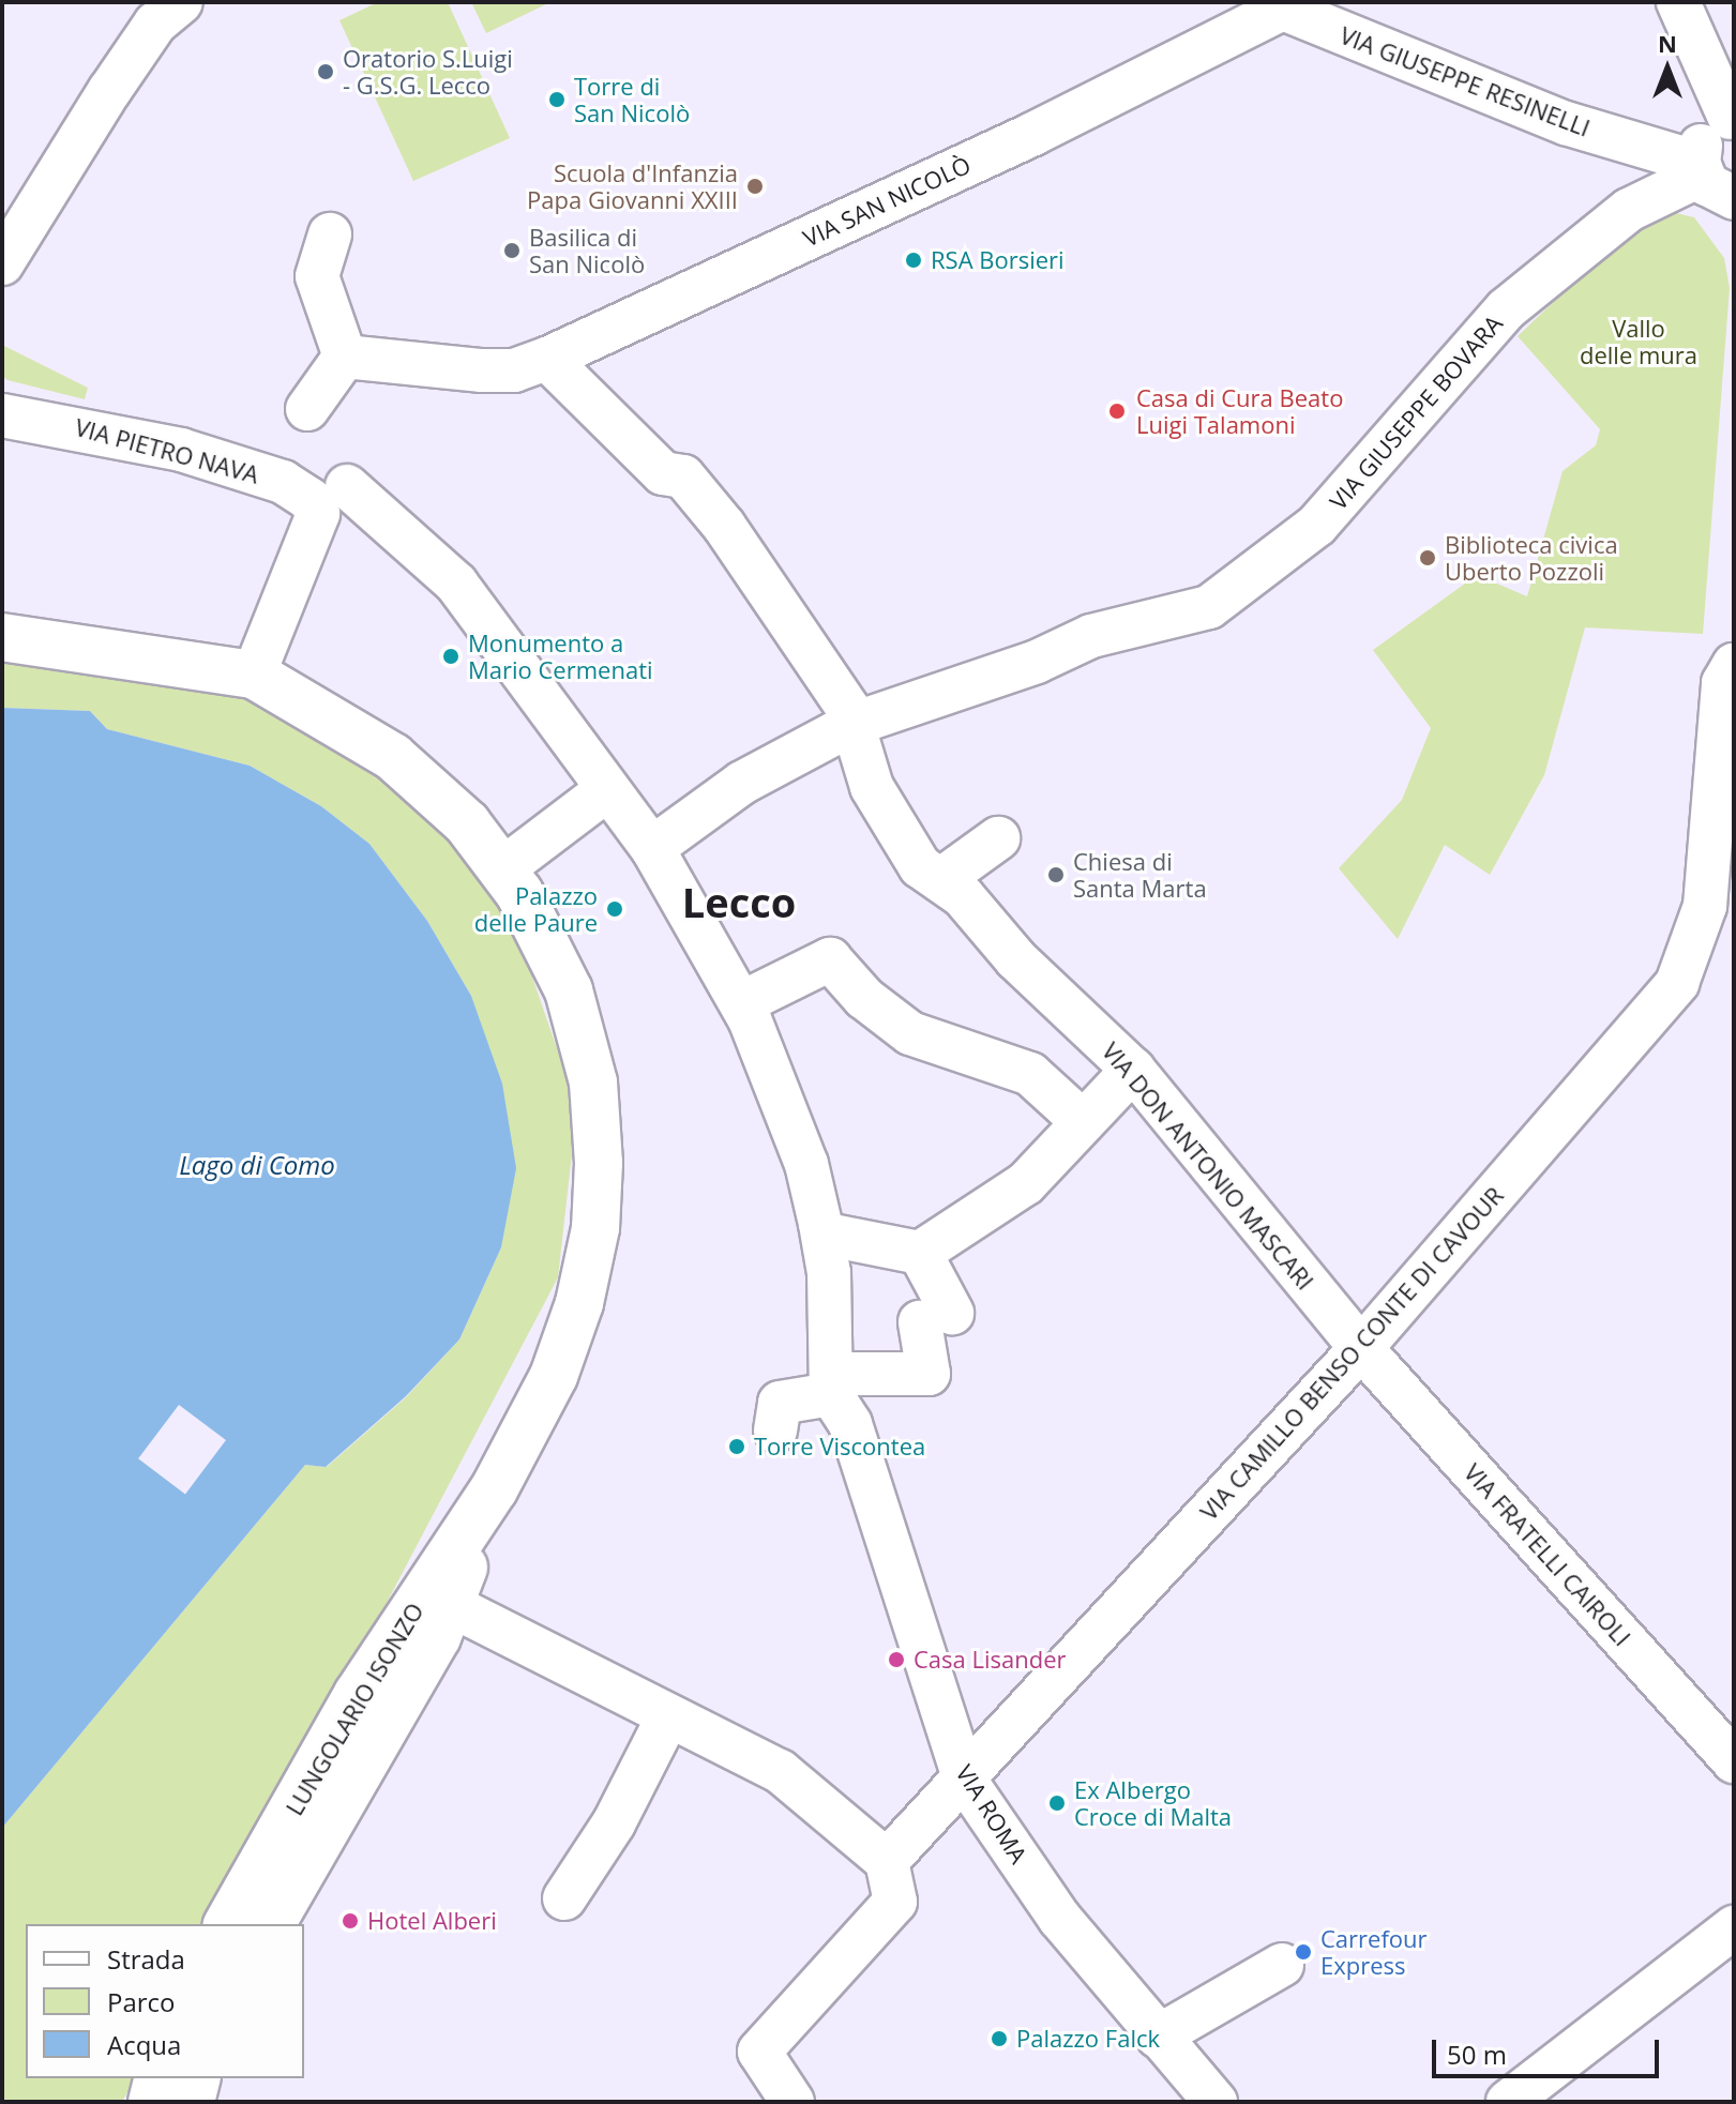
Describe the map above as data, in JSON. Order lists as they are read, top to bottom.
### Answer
{
  "streets": {
    "main road": ["LUNGOLARIO ISONZO"],
    "street": [
      "VIA GIUSEPPE RESINELLI",
      "VIA SAN NICOLÒ",
      "VIA GIUSEPPE BOVARA",
      "VIA PIETRO NAVA",
      "VIA DON ANTONIO MASCARI",
      "VIA CAMILLO BENSO CONTE DI CAVOUR",
      "VIA FRATELLI CAIROLI",
      "VIA ROMA"
    ]
  },
  "crossings": [
    ["VIA GIUSEPPE RESINELLI", "VIA SAN NICOLÒ"],
    ["VIA GIUSEPPE RESINELLI", "VIA GIUSEPPE BOVARA"],
    ["VIA SAN NICOLÒ", "VIA DON ANTONIO MASCARI"],
    ["VIA GIUSEPPE BOVARA", "VIA PIETRO NAVA"],
    ["VIA GIUSEPPE BOVARA", "VIA DON ANTONIO MASCARI"],
    ["VIA GIUSEPPE BOVARA", "VIA ROMA"],
    ["VIA PIETRO NAVA", "VIA ROMA"],
    ["VIA DON ANTONIO MASCARI", "VIA CAMILLO BENSO CONTE DI CAVOUR"],
    ["VIA DON ANTONIO MASCARI", "VIA FRATELLI CAIROLI"],
    ["VIA CAMILLO BENSO CONTE DI CAVOUR", "VIA FRATELLI CAIROLI"],
    ["VIA CAMILLO BENSO CONTE DI CAVOUR", "VIA ROMA"]
  ],
  "districts": ["Lecco"],
  "water": ["Lago di Como"],
  "parks": ["Vallo delle mura"],
  "places": [
    "Oratorio S.Luigi - G.S.G. Lecco",
    "Torre di San Nicolò",
    "Scuola d'Infanzia Papa Giovanni XXIII",
    "Basilica di San Nicolò",
    "RSA Borsieri",
    "Casa di Cura Beato Luigi Talamoni",
    "Biblioteca civica Uberto Pozzoli",
    "Monumento a Mario Cermenati",
    "Chiesa di Santa Marta",
    "Palazzo delle Paure",
    "Torre Viscontea",
    "Casa Lisander",
    "Ex Albergo Croce di Malta",
    "Hotel Alberi",
    "Carrefour Express",
    "Palazzo Falck"
  ],
  "legend": ["Strada", "Parco", "Acqua"],
  "scale_bar": "50 m",
  "north": "top"
}
